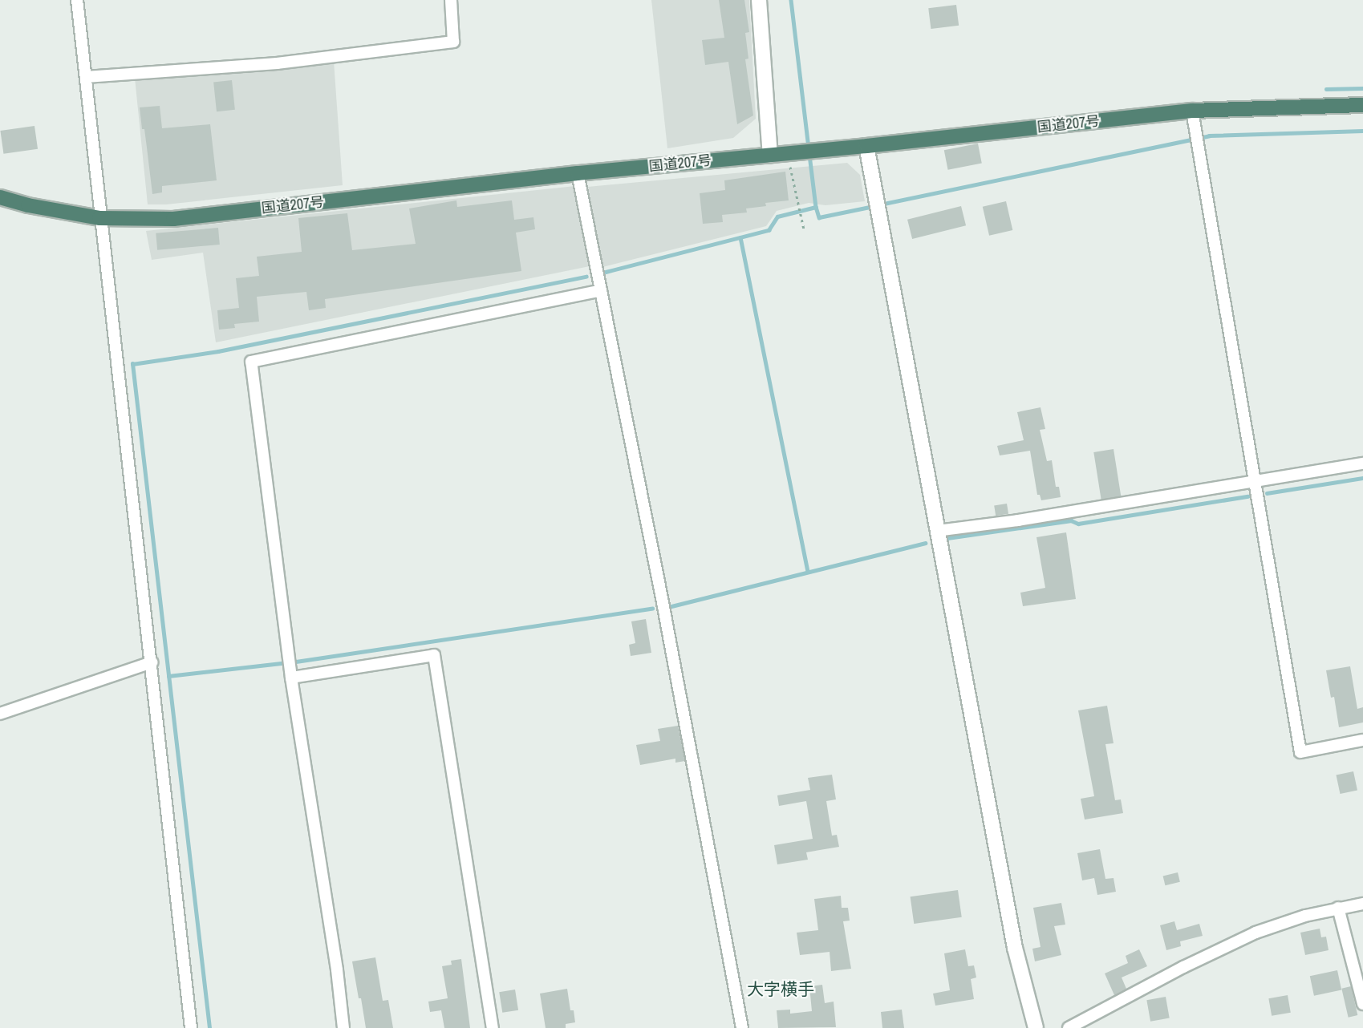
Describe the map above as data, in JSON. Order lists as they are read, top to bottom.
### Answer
{
  "streets": {
    "highway": ["国道207号"]
  },
  "districts": ["大字横手"]
}
